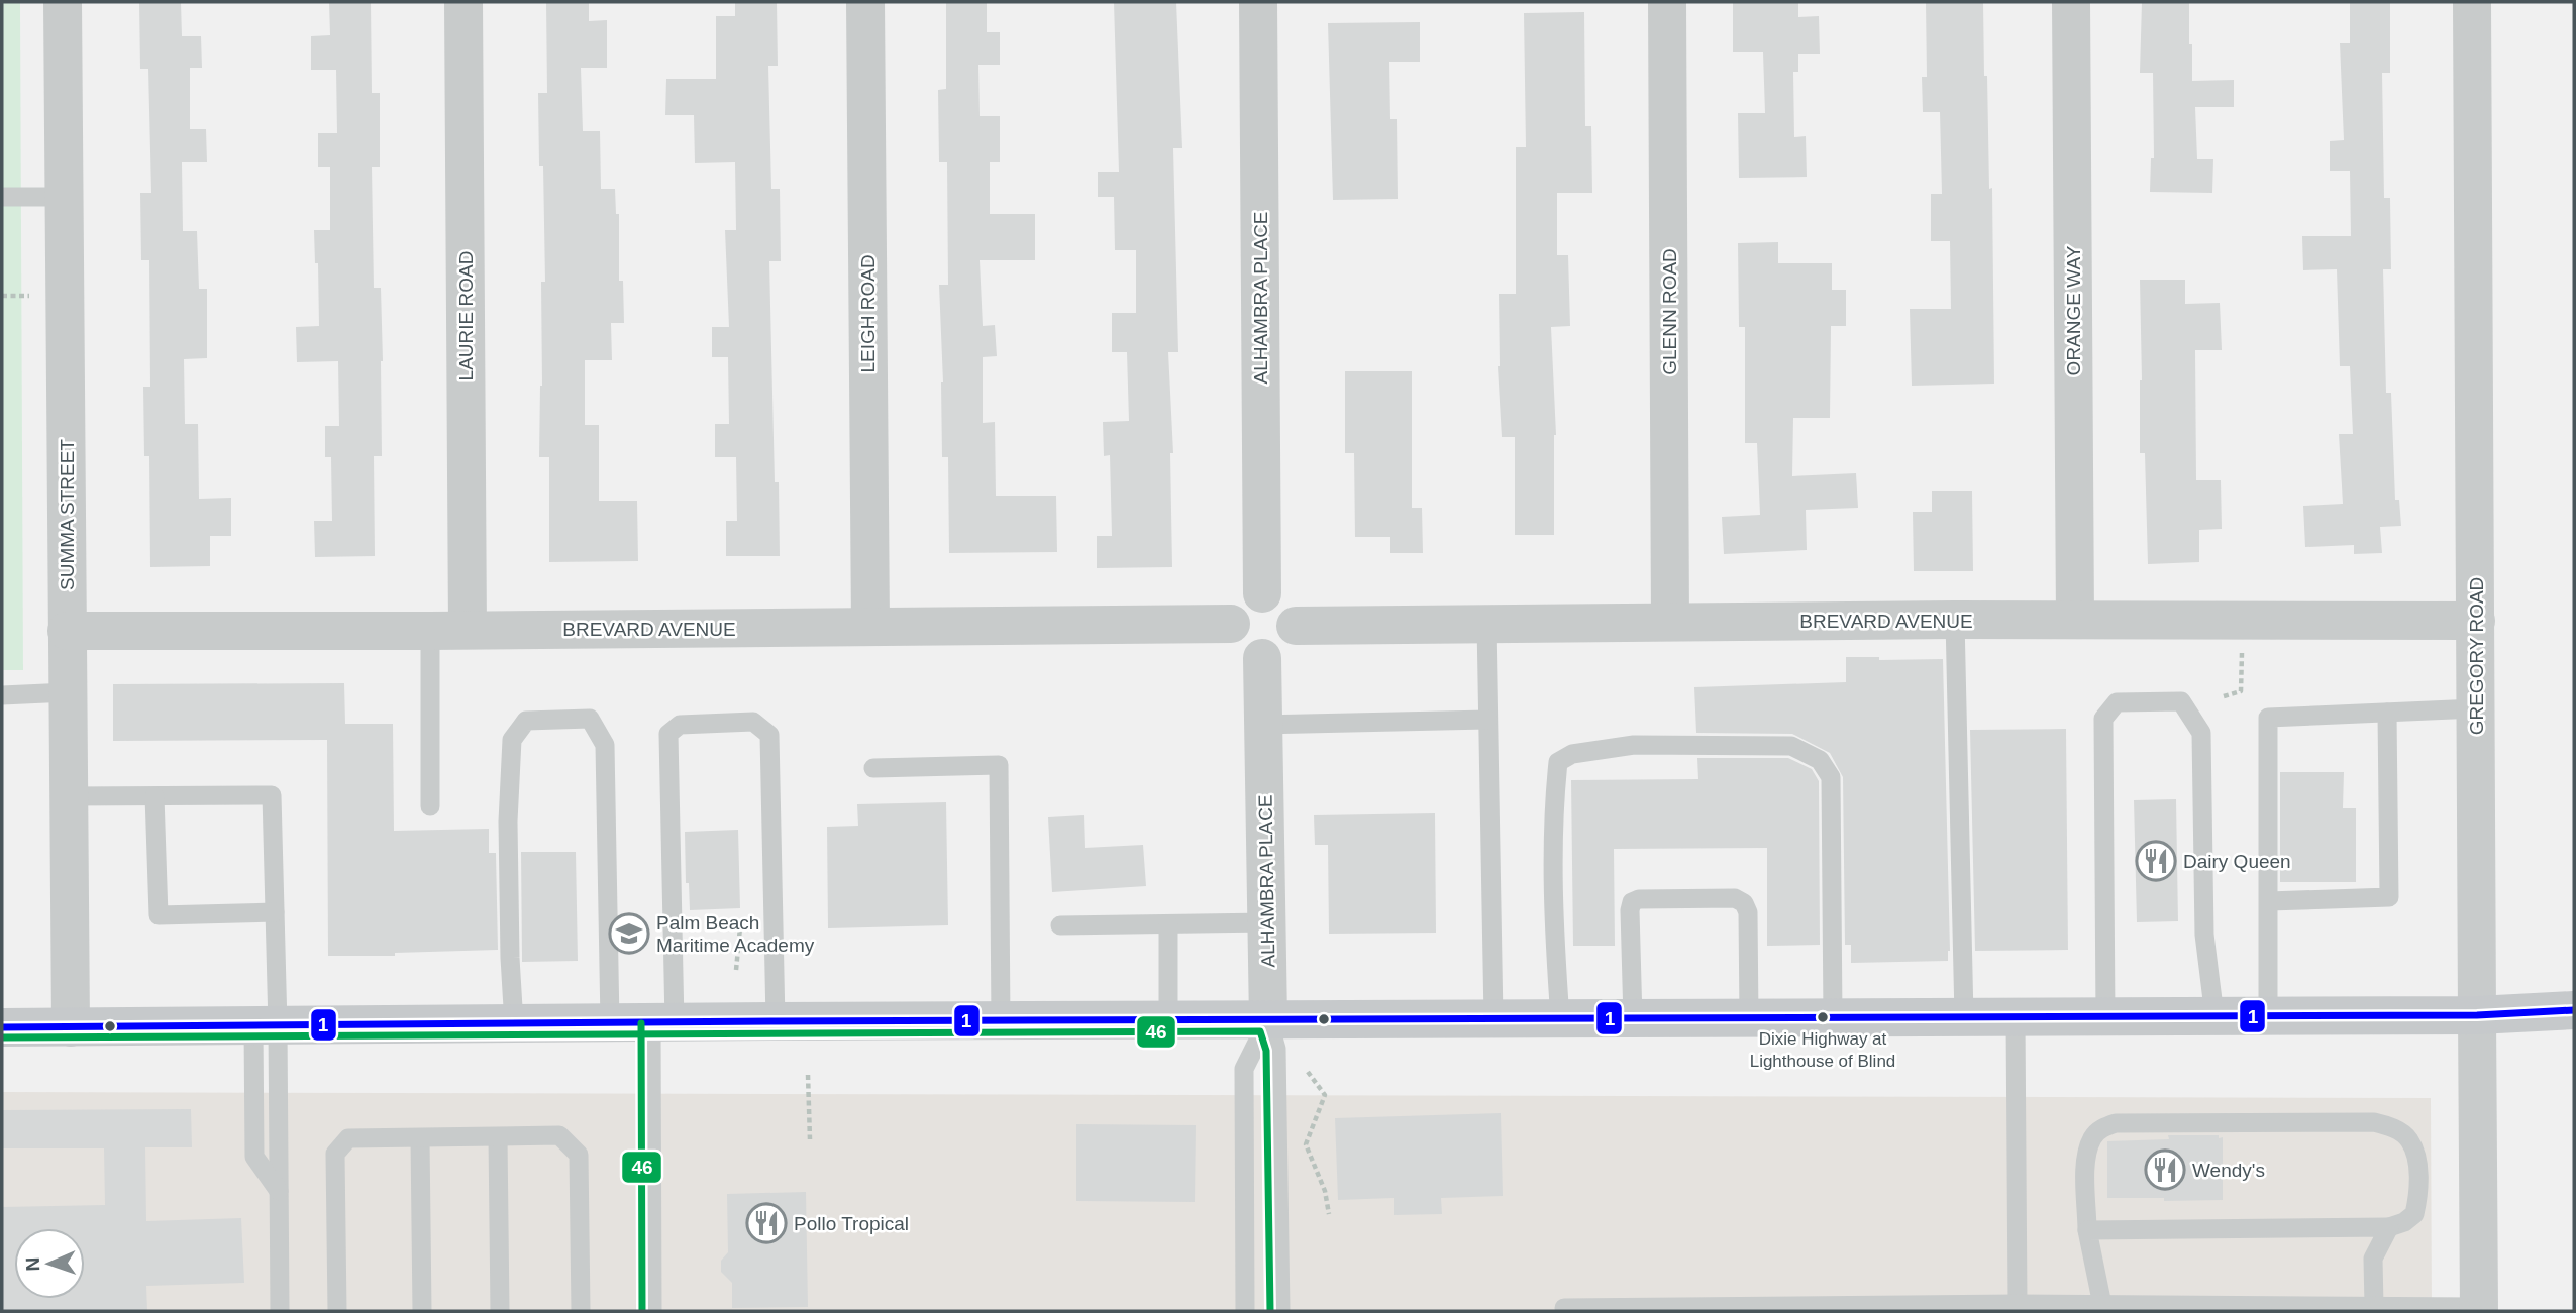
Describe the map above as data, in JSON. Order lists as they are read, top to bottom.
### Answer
{
  "streets": {
    "street": [
      "ALHAMBRA PLACE",
      "ORANGE WAY",
      "GLENN ROAD",
      "LEIGH ROAD",
      "LAURIE ROAD",
      "SUMMA STREET",
      "BREVARD AVENUE",
      "GREGORY ROAD"
    ]
  },
  "crossings": [
    ["ALHAMBRA PLACE", "BREVARD AVENUE"],
    ["ORANGE WAY", "BREVARD AVENUE"],
    ["GLENN ROAD", "BREVARD AVENUE"],
    ["LEIGH ROAD", "BREVARD AVENUE"],
    ["LAURIE ROAD", "BREVARD AVENUE"],
    ["SUMMA STREET", "BREVARD AVENUE"],
    ["BREVARD AVENUE", "GREGORY ROAD"]
  ],
  "places": {
    "restaurant": ["Dairy Queen", "Wendy's", "Pollo Tropical"],
    "school or university": ["Palm Beach Maritime Academy"],
    "other": ["Dixie Highway at Lighthouse of Blind"]
  },
  "lines": ["transit line 1", "transit line 46"],
  "north": "left"
}
